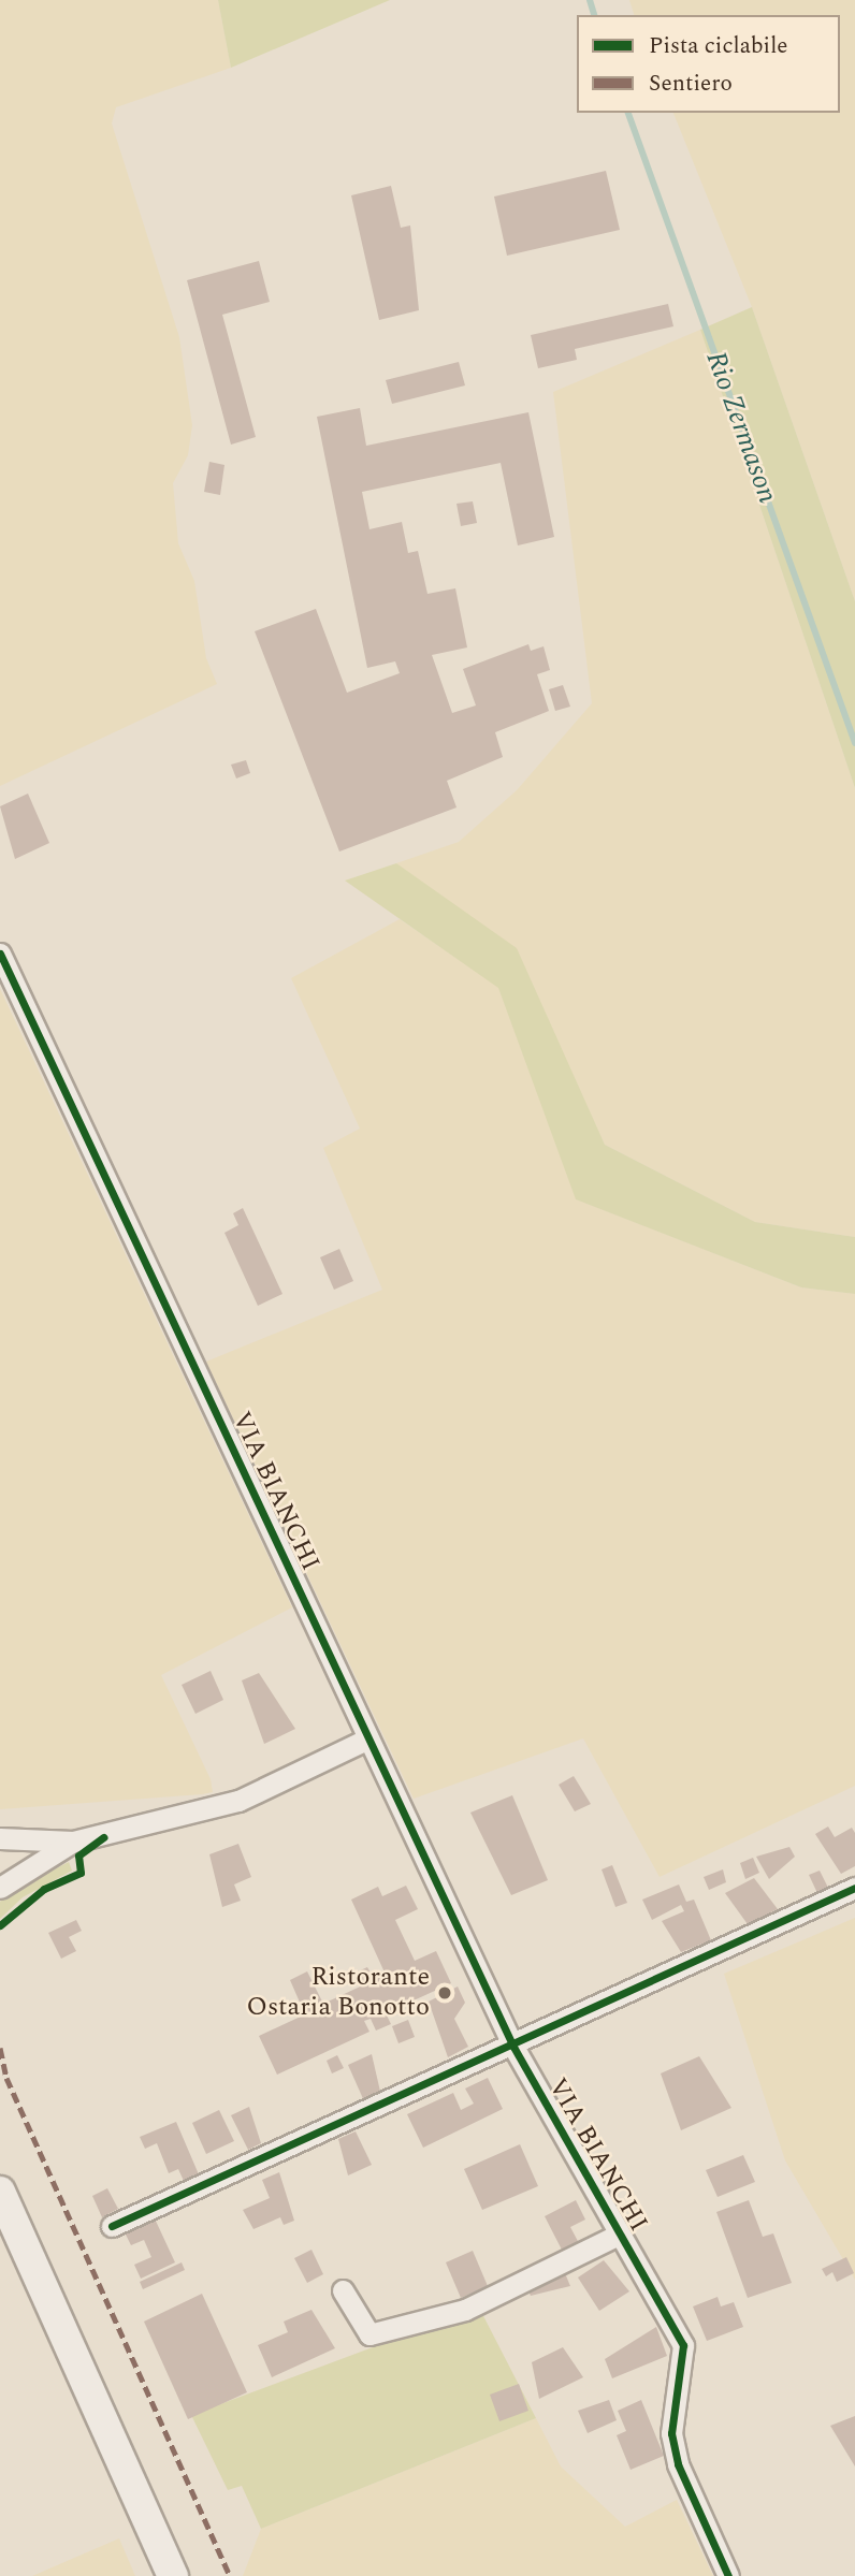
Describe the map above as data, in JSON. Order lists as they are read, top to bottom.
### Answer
{
  "streets": {
    "street": ["VIA BIANCHI"]
  },
  "water": ["Rio Zermason"],
  "places": ["Ristorante Ostaria Bonotto"],
  "legend": ["Pista ciclabile", "Sentiero"]
}
